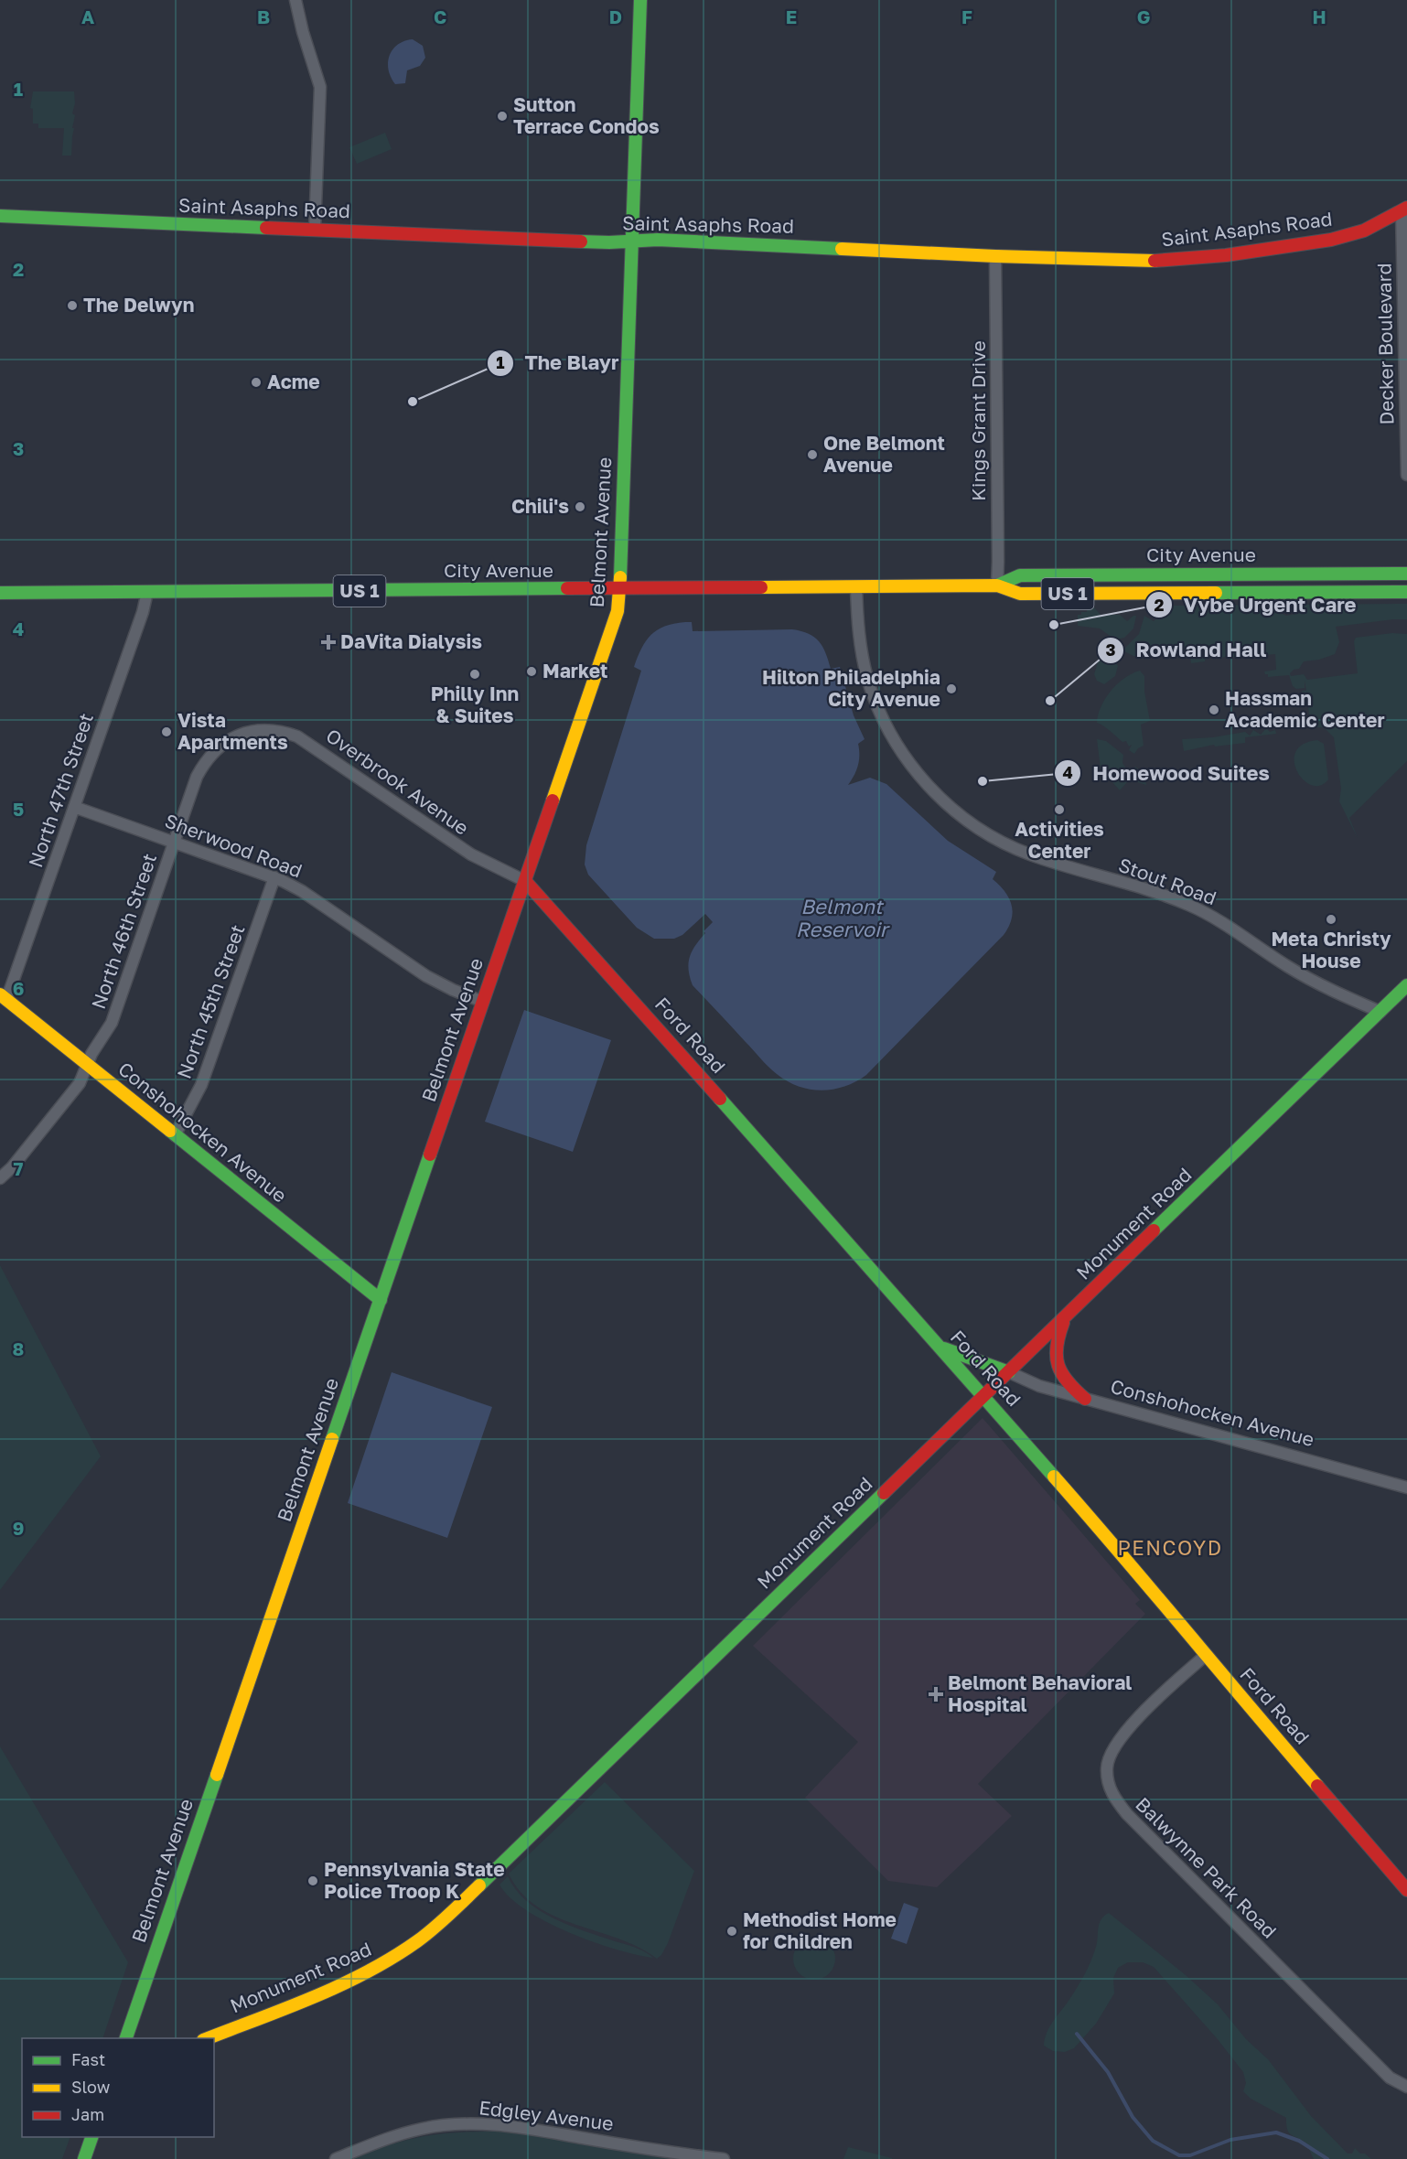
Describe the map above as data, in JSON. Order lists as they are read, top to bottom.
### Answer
{
  "streets": {
    "main road": [
      "Saint Asaphs Road",
      "Belmont Avenue",
      "City Avenue",
      "US 1",
      "Ford Road",
      "Conshohocken Avenue",
      "Monument Road"
    ],
    "street": [
      "Decker Boulevard",
      "Kings Grant Drive",
      "Overbrook Avenue",
      "North 47th Street",
      "Sherwood Road",
      "Stout Road",
      "North 46th Street",
      "North 45th Street",
      "Balwynne Park Road",
      "Edgley Avenue"
    ]
  },
  "crossings": [
    ["Saint Asaphs Road", "Decker Boulevard"],
    ["Saint Asaphs Road", "Kings Grant Drive"],
    ["Saint Asaphs Road", "Belmont Avenue"],
    ["Kings Grant Drive", "City Avenue"],
    ["Belmont Avenue", "City Avenue"],
    ["Belmont Avenue", "Overbrook Avenue"],
    ["Belmont Avenue", "Sherwood Road"],
    ["Belmont Avenue", "Ford Road"],
    ["Belmont Avenue", "Conshohocken Avenue"],
    ["City Avenue", "North 47th Street"],
    ["City Avenue", "Stout Road"],
    ["Overbrook Avenue", "North 46th Street"],
    ["Overbrook Avenue", "Ford Road"],
    ["North 47th Street", "Sherwood Road"],
    ["North 47th Street", "Conshohocken Avenue"],
    ["Sherwood Road", "North 46th Street"],
    ["Sherwood Road", "North 45th Street"],
    ["Stout Road", "Monument Road"],
    ["North 46th Street", "Conshohocken Avenue"],
    ["North 45th Street", "Conshohocken Avenue"],
    ["Ford Road", "Monument Road"],
    ["Ford Road", "Balwynne Park Road"],
    ["Conshohocken Avenue", "Monument Road"]
  ],
  "districts": ["PENCOYD"],
  "water": ["Belmont Reservoir"],
  "places": {
    "other": [
      "Sutton Terrace Condos",
      "The Delwyn",
      "Acme",
      "The Blayr",
      "One Belmont Avenue",
      "Chili's",
      "Vybe Urgent Care",
      "Market",
      "Philly Inn & Suites",
      "Hilton Philadelphia City Avenue",
      "Rowland Hall",
      "Hassman Academic Center",
      "Vista Apartments",
      "Homewood Suites",
      "Activities Center",
      "Meta Christy House",
      "Pennsylvania State Police Troop K",
      "Methodist Home for Children"
    ],
    "health": ["DaVita Dialysis", "Belmont Behavioral Hospital"]
  },
  "legend": ["Fast", "Slow", "Jam"],
  "grid": {
    "columns": [
      "A",
      "B",
      "C",
      "D",
      "E",
      "F",
      "G",
      "H"
    ],
    "rows": [
      "1",
      "2",
      "3",
      "4",
      "5",
      "6",
      "7",
      "8",
      "9"
    ]
  }
}
